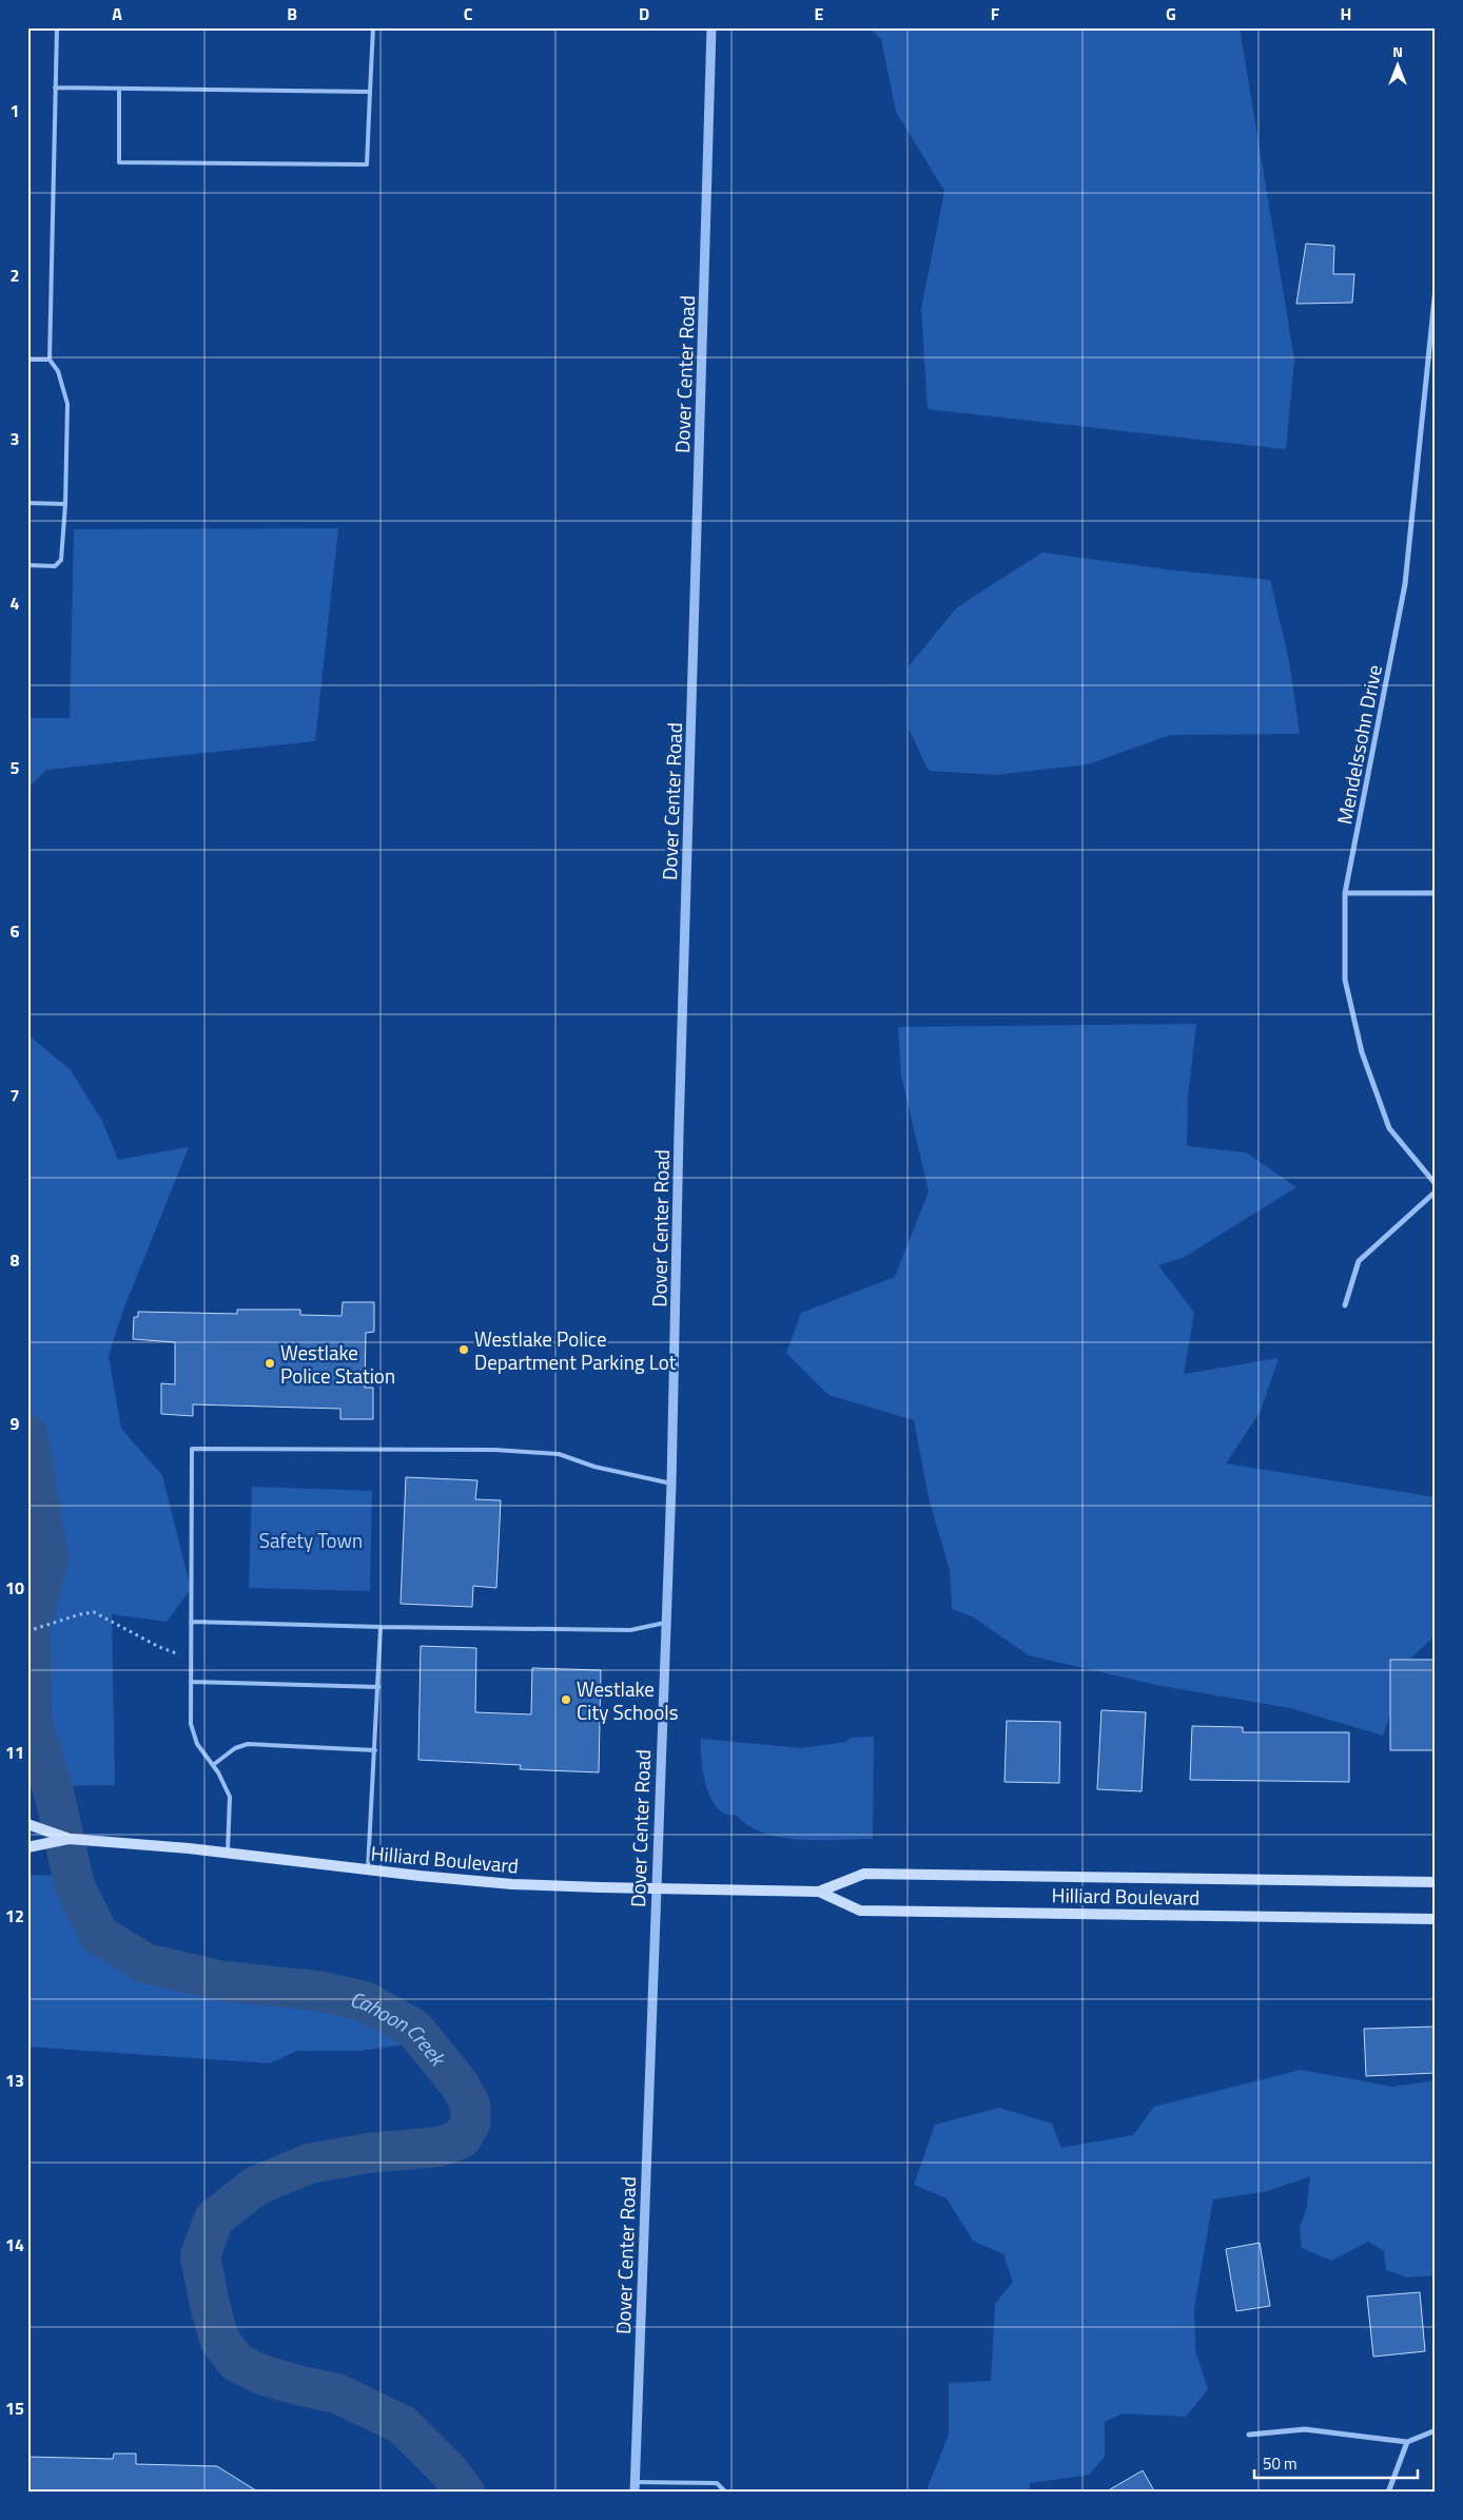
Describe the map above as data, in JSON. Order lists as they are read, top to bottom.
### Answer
{
  "streets": {
    "main road": ["Hilliard Boulevard"],
    "street": ["Dover Center Road", "Mendelssohn Drive"]
  },
  "crossings": [
    ["Dover Center Road", "Hilliard Boulevard"]
  ],
  "water": ["Cahoon Creek"],
  "parks": ["Safety Town"],
  "places": ["Westlake Police Department Parking Lot", "Westlake Police Station", "Westlake City Schools"],
  "scale_bar": "50 m",
  "north": "top",
  "grid": {
    "columns": [
      "A",
      "B",
      "C",
      "D",
      "E",
      "F",
      "G",
      "H"
    ],
    "rows": [
      "1",
      "2",
      "3",
      "4",
      "5",
      "6",
      "7",
      "8",
      "9",
      "10",
      "11",
      "12",
      "13",
      "14",
      "15"
    ]
  }
}
